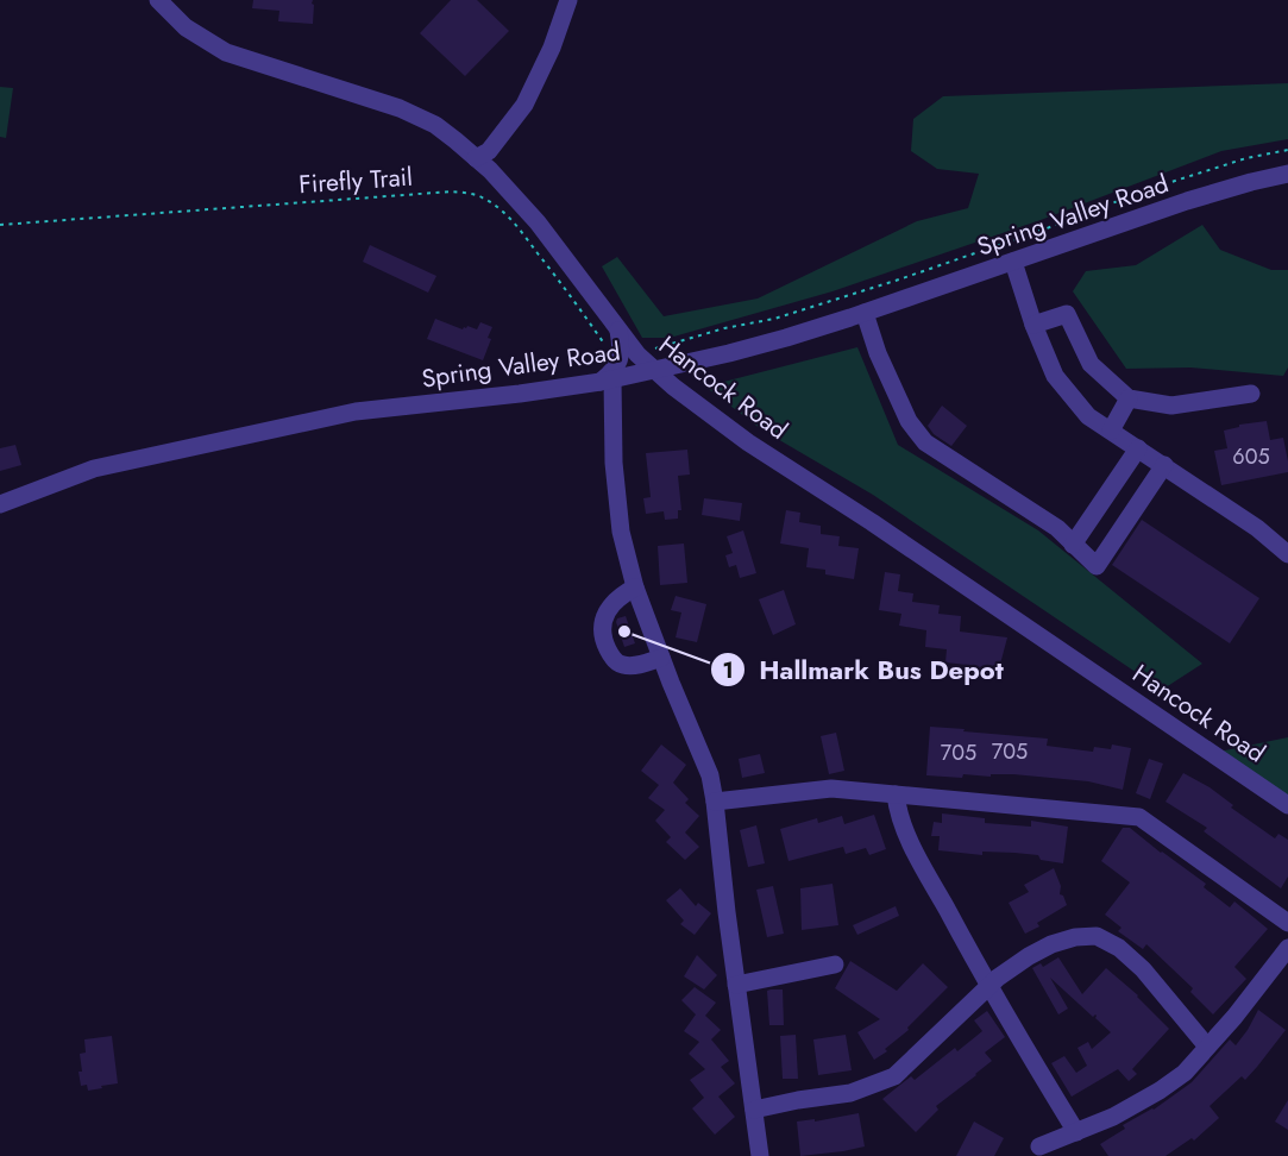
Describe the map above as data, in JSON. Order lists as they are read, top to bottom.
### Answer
{
  "streets": {
    "street": ["Spring Valley Road", "Hancock Road"],
    "path": ["Firefly Trail"]
  },
  "crossings": [
    ["Spring Valley Road", "Hancock Road"]
  ],
  "places": ["Hallmark Bus Depot"],
  "house_numbers": ["605", "705", "705"]
}
